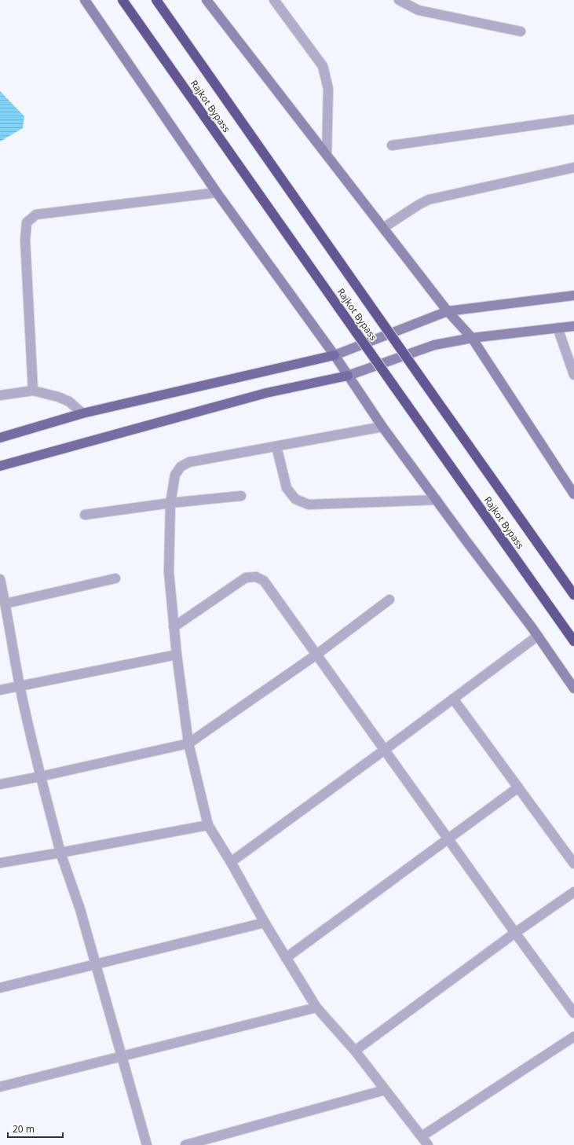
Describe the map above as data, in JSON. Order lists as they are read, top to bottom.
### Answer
{
  "streets": {
    "highway": ["Rajkot Bypass"]
  },
  "scale_bar": "20 m"
}
